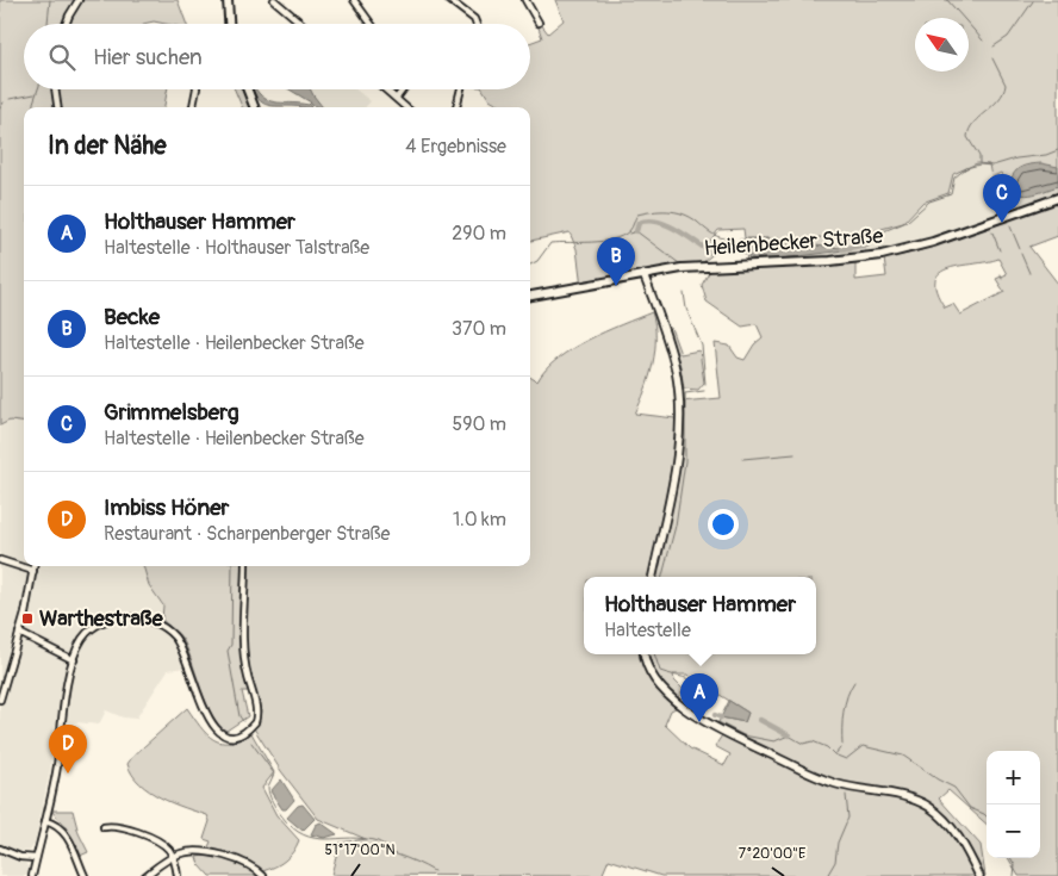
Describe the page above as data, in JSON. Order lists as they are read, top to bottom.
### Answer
{
  "streets": {
    "main road": ["Heilenbecker Straße"]
  },
  "places": {
    "transit": ["Warthestraße"]
  },
  "north": "top left",
  "page": {
    "search": "Hier suchen",
    "heading": ["In der Nähe", "4 Ergebnisse"],
    "pins": [
      "C",
      "B",
      "A",
      "D"
    ],
    "list": [
      {
        "mark": "A",
        "name": "Holthauser Hammer",
        "note": "Haltestelle · Holthauser Talstraße",
        "value": "290 m"
      },
      {
        "mark": "B",
        "name": "Becke",
        "note": "Haltestelle · Heilenbecker Straße",
        "value": "370 m"
      },
      {
        "mark": "C",
        "name": "Grimmelsberg",
        "note": "Haltestelle · Heilenbecker Straße",
        "value": "590 m"
      },
      {
        "mark": "D",
        "name": "Imbiss Höner",
        "note": "Restaurant · Scharpenberger Straße",
        "value": "1.0 km"
      }
    ],
    "popup": ["Holthauser Hammer", "Haltestelle"],
    "map_buttons": ["+", "−"]
  },
  "coordinates": ["51°17'00\"N", "7°20'00\"E"]
}
